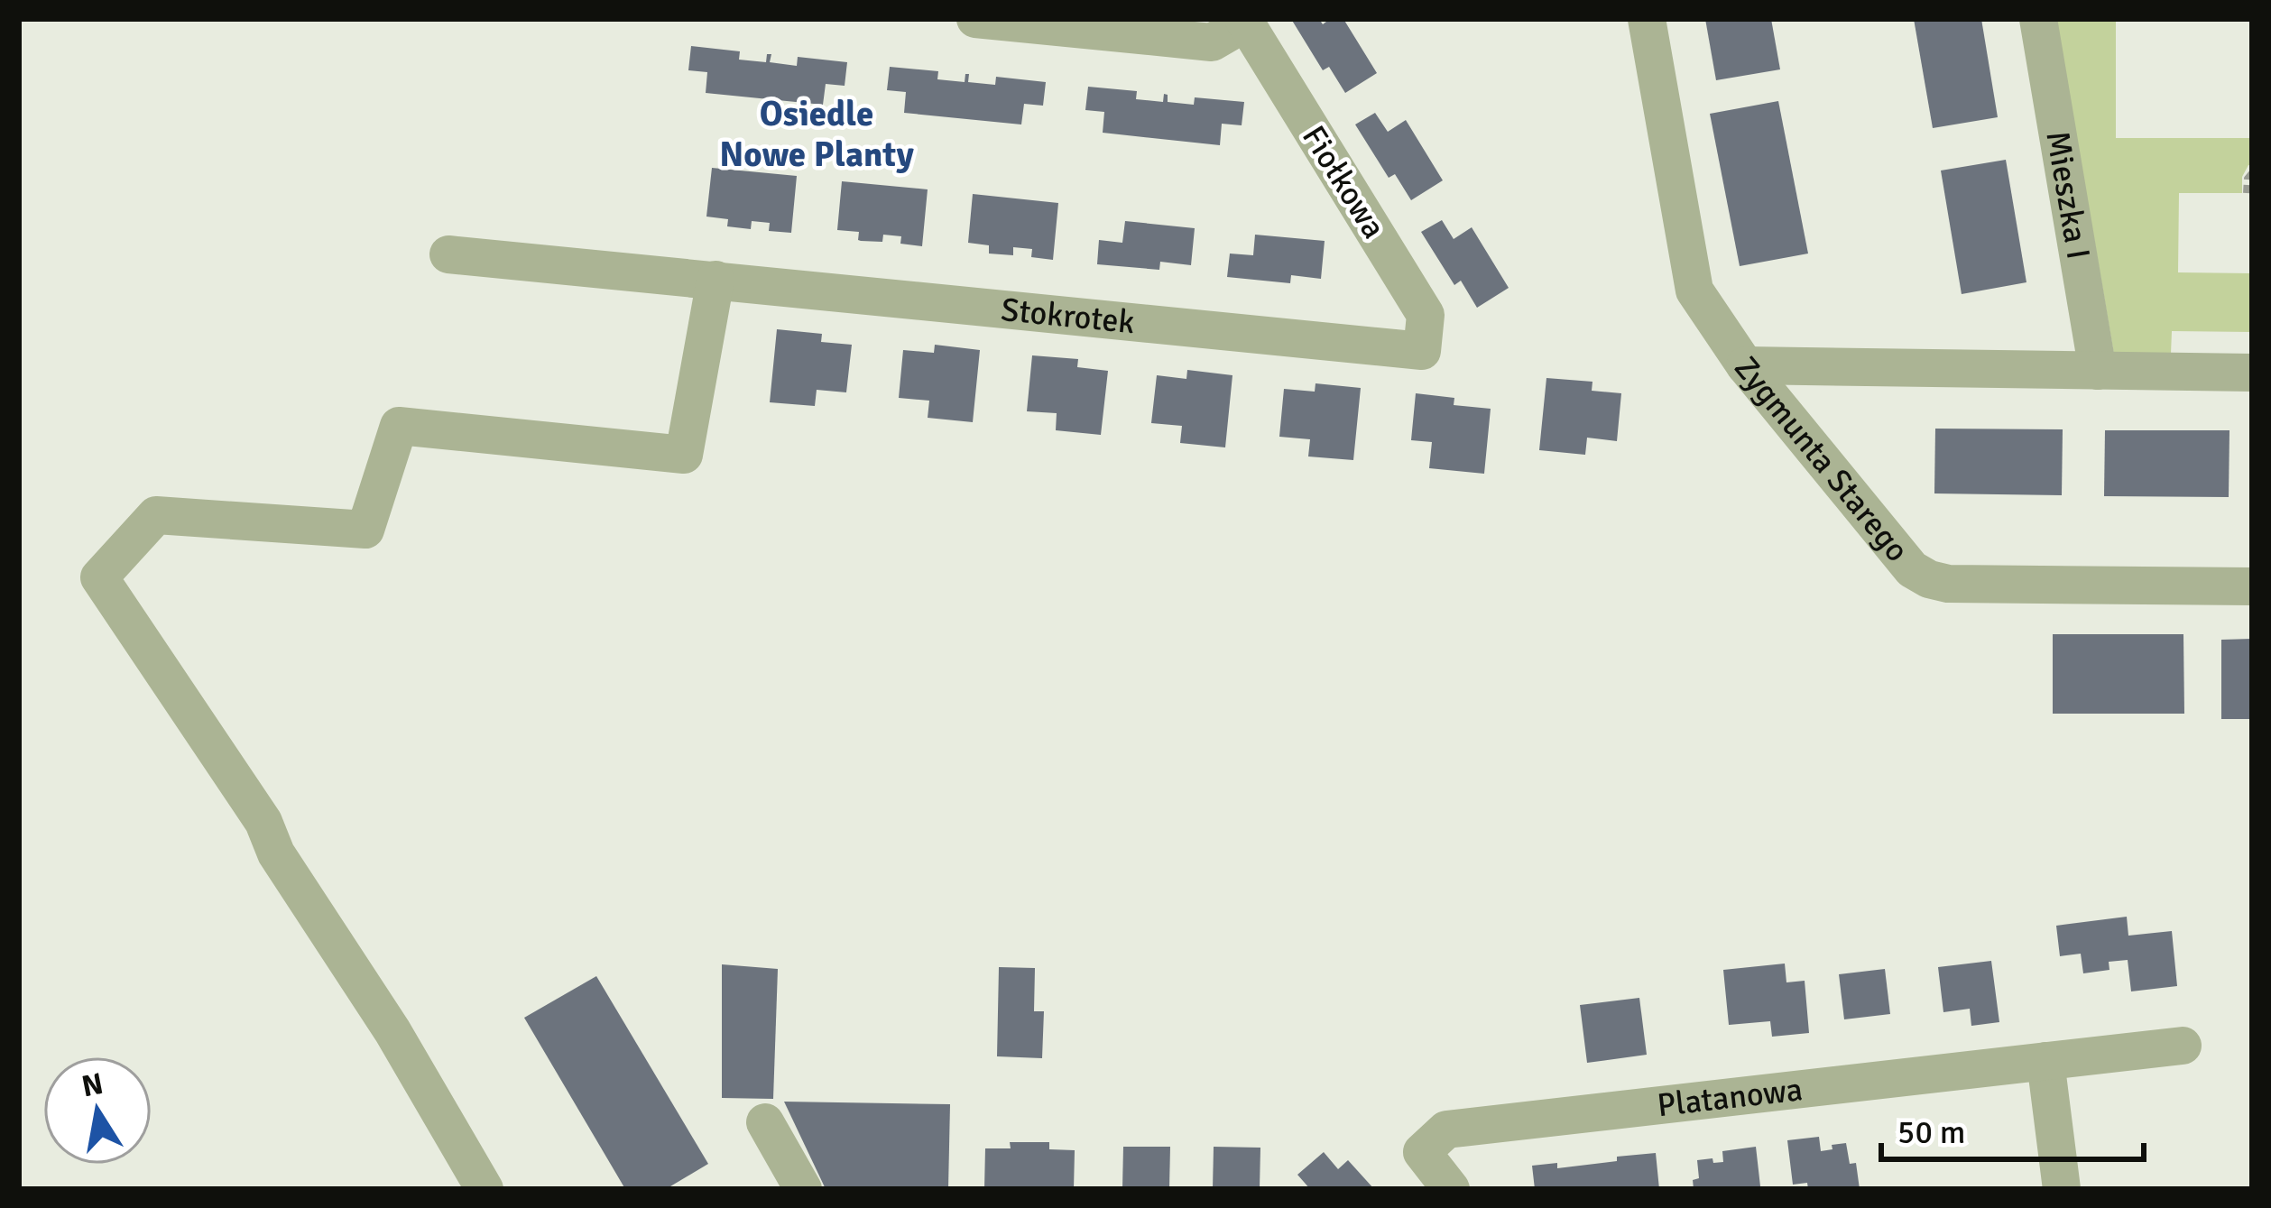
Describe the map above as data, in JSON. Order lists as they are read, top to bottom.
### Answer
{
  "streets": {
    "street": [
      "Fiołkowa",
      "Mieszka I",
      "Stokrotek",
      "Zygmunta Starego",
      "Platanowa"
    ]
  },
  "crossings": [
    ["Fiołkowa", "Stokrotek"]
  ],
  "districts": ["Osiedle Nowe Planty"],
  "scale_bar": "50 m",
  "north": "top"
}
